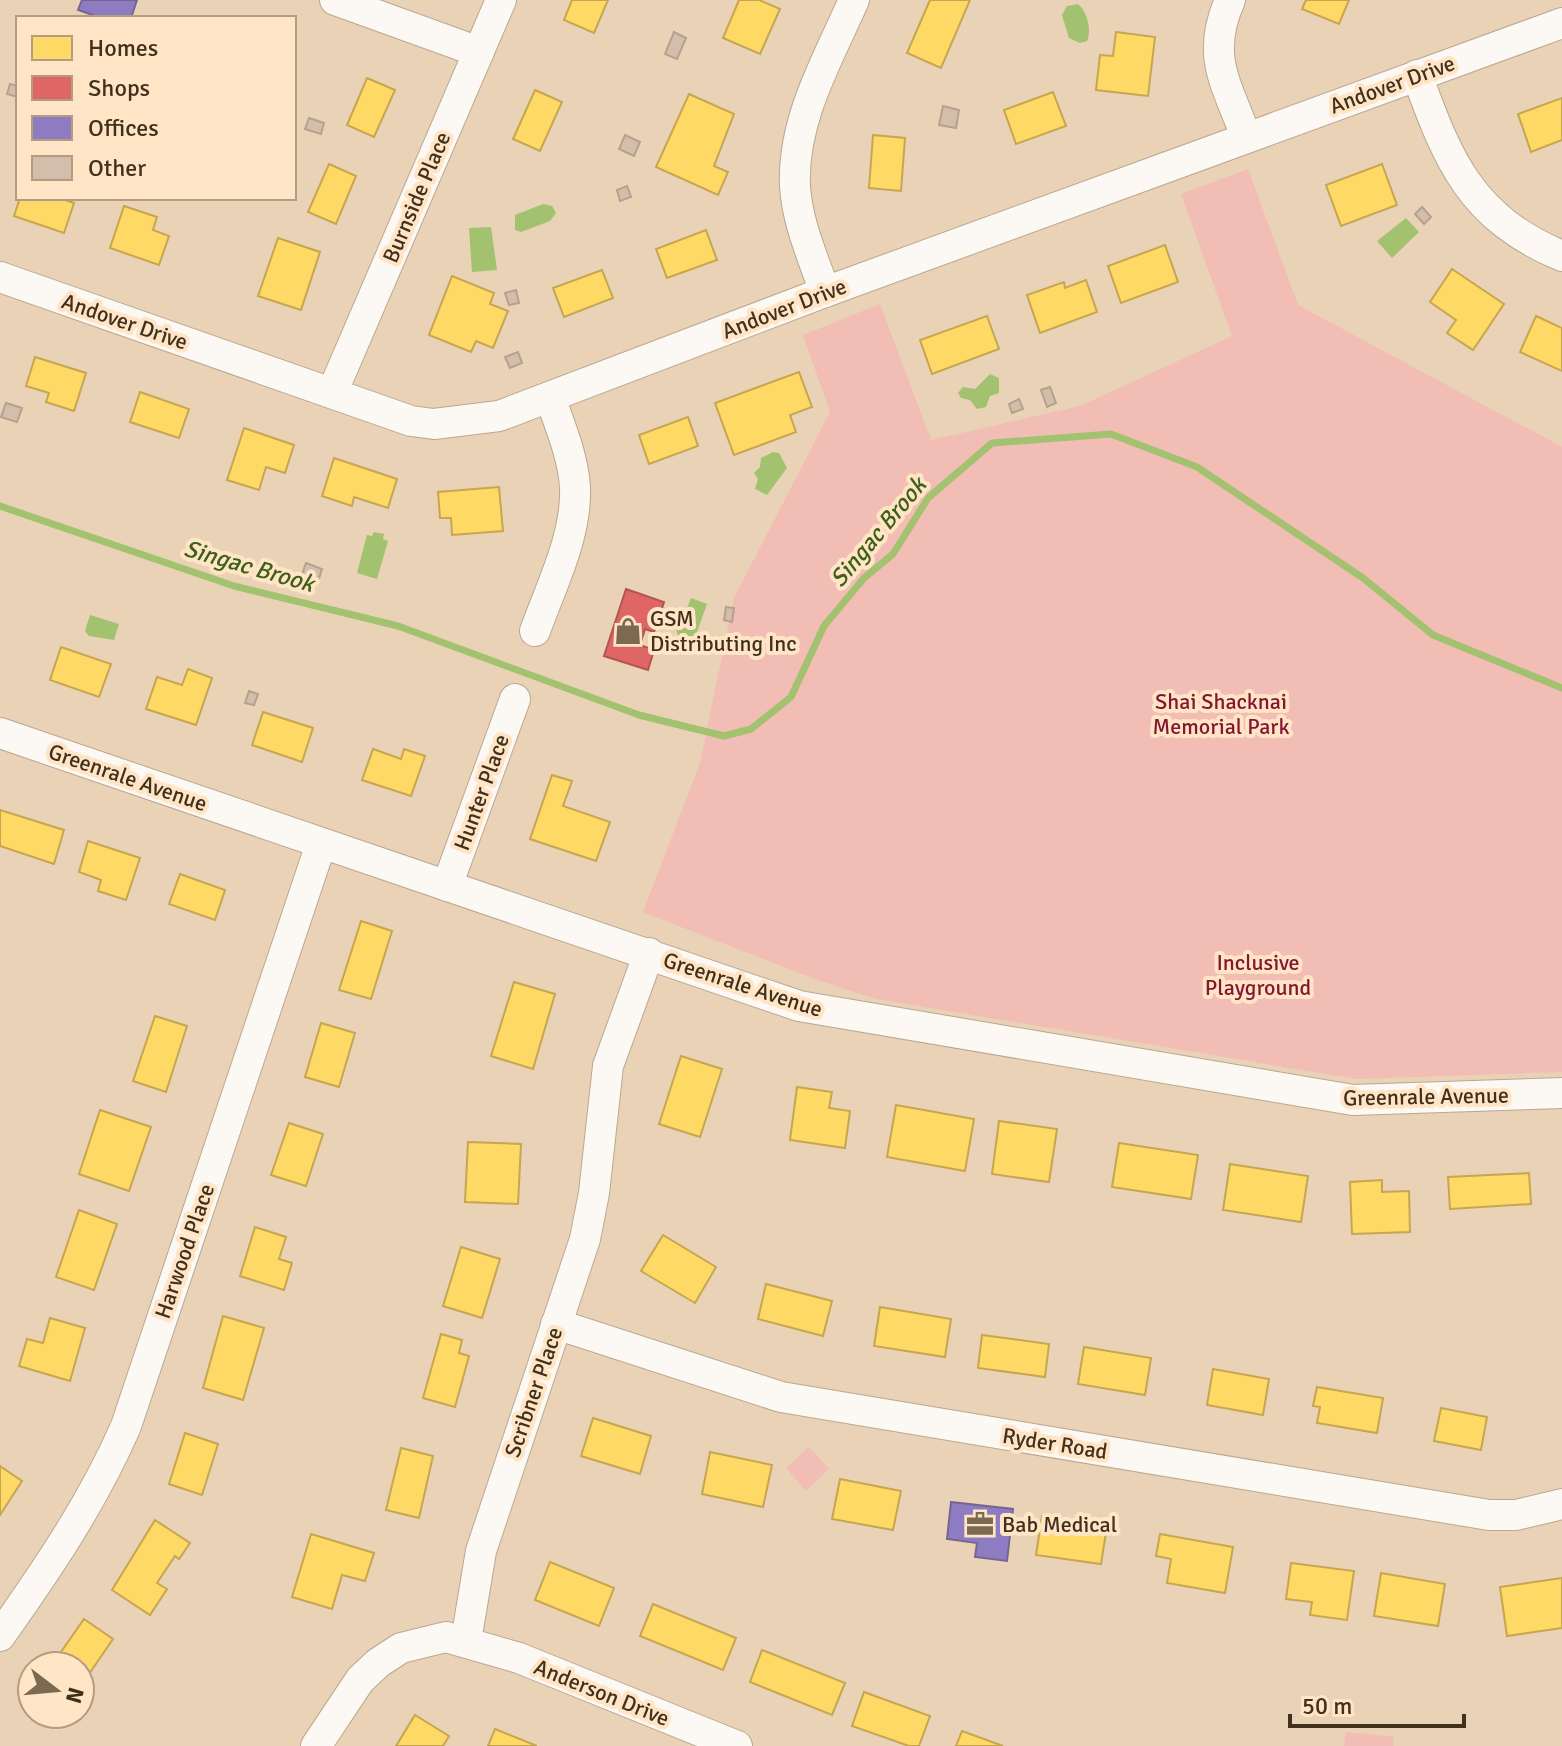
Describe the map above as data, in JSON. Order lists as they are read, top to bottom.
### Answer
{
  "streets": {
    "street": [
      "Andover Drive",
      "Burnside Place",
      "Greenrale Avenue",
      "Hunter Place",
      "Harwood Place",
      "Scribner Place",
      "Ryder Road",
      "Anderson Drive"
    ]
  },
  "crossings": [
    ["Andover Drive", "Burnside Place"],
    ["Greenrale Avenue", "Hunter Place"],
    ["Greenrale Avenue", "Harwood Place"],
    ["Greenrale Avenue", "Scribner Place"],
    ["Scribner Place", "Ryder Road"],
    ["Scribner Place", "Anderson Drive"]
  ],
  "water": ["Singac Brook"],
  "parks": ["Shai Shacknai Memorial Park", "Inclusive Playground"],
  "places": {
    "shop": ["GSM Distributing Inc"],
    "office": ["Bab Medical"]
  },
  "legend": [
    "Homes",
    "Shops",
    "Offices",
    "Other"
  ],
  "scale_bar": "50 m",
  "north": "right"
}
